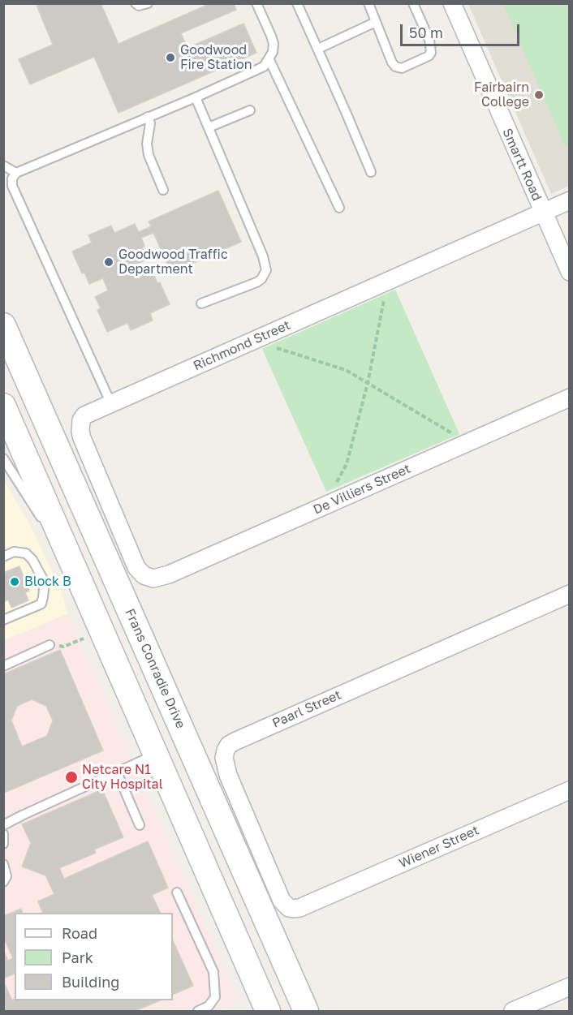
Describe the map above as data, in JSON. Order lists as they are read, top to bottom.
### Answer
{
  "streets": {
    "main road": ["Frans Conradie Drive"],
    "street": [
      "Smartt Road",
      "Richmond Street",
      "De Villiers Street",
      "Paarl Street",
      "Wiener Street"
    ]
  },
  "crossings": [
    ["Smartt Road", "Richmond Street"],
    ["Richmond Street", "De Villiers Street"],
    ["Paarl Street", "Wiener Street"]
  ],
  "places": [
    "Goodwood Fire Station",
    "Fairbairn College",
    "Goodwood Traffic Department",
    "Block B",
    "Netcare N1 City Hospital"
  ],
  "legend": ["Road", "Park", "Building"],
  "scale_bar": "50 m"
}
